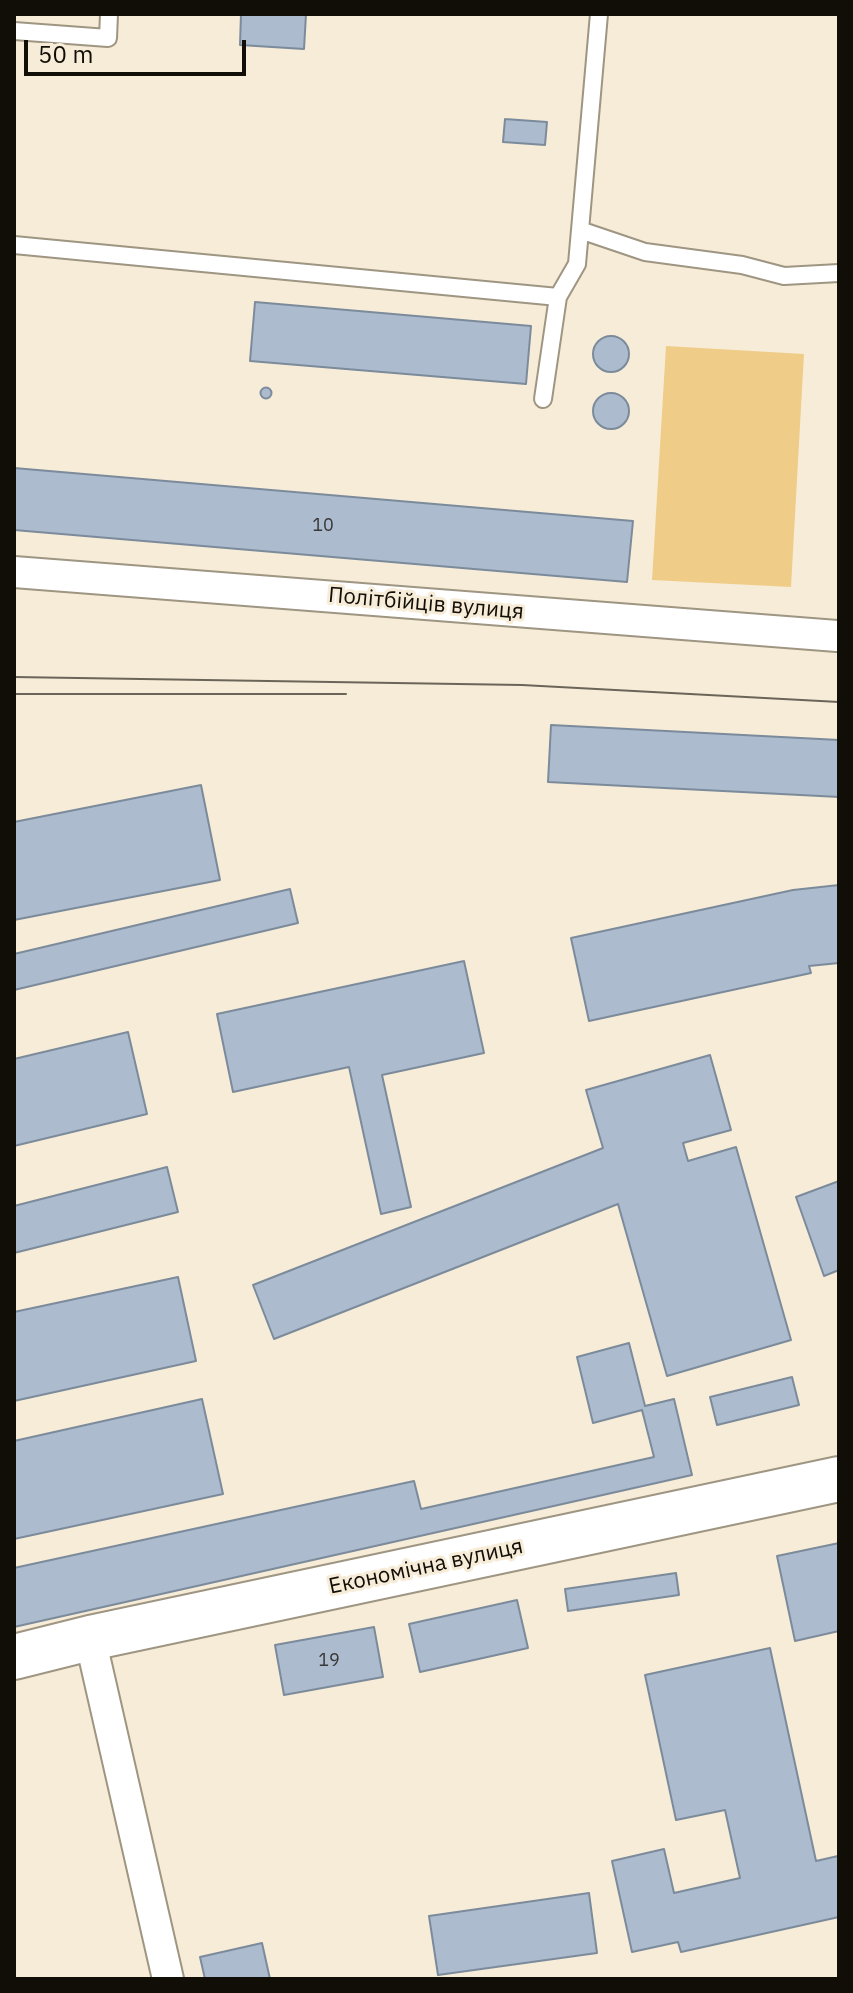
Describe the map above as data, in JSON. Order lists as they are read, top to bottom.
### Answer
{
  "streets": {
    "street": ["Політбійців вулиця", "Економічна вулиця"]
  },
  "house_numbers": ["10", "19"],
  "scale_bar": "50 m"
}
